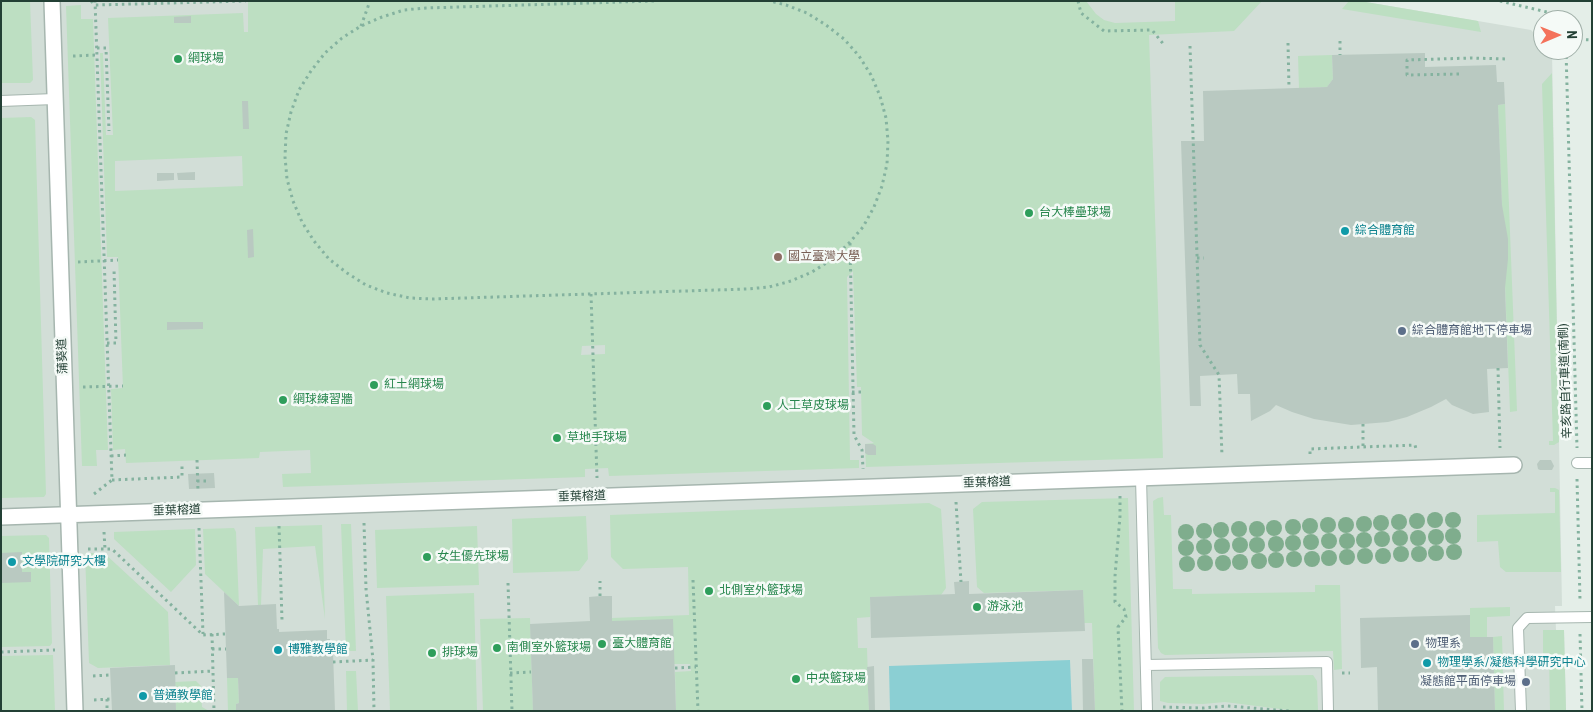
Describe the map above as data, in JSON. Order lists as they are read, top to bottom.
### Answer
{
  "streets": {
    "street": ["蒲葵道", "垂葉榕道"],
    "path": ["辛亥路自行車道(南側)"]
  },
  "crossings": [
    ["蒲葵道", "垂葉榕道"]
  ],
  "places": [
    "網球場",
    "台大棒壘球場",
    "綜合體育館",
    "國立臺灣大學",
    "綜合體育館地下停車場",
    "紅土網球場",
    "網球練習牆",
    "人工草皮球場",
    "草地手球場",
    "女生優先球場",
    "文學院研究大樓",
    "北側室外籃球場",
    "游泳池",
    "臺大體育館",
    "物理系",
    "南側室外籃球場",
    "博雅教學館",
    "排球場",
    "物理學系/凝態科學研究中心",
    "中央籃球場",
    "凝態館平面停車場",
    "普通教學館"
  ],
  "north": "right"
}
